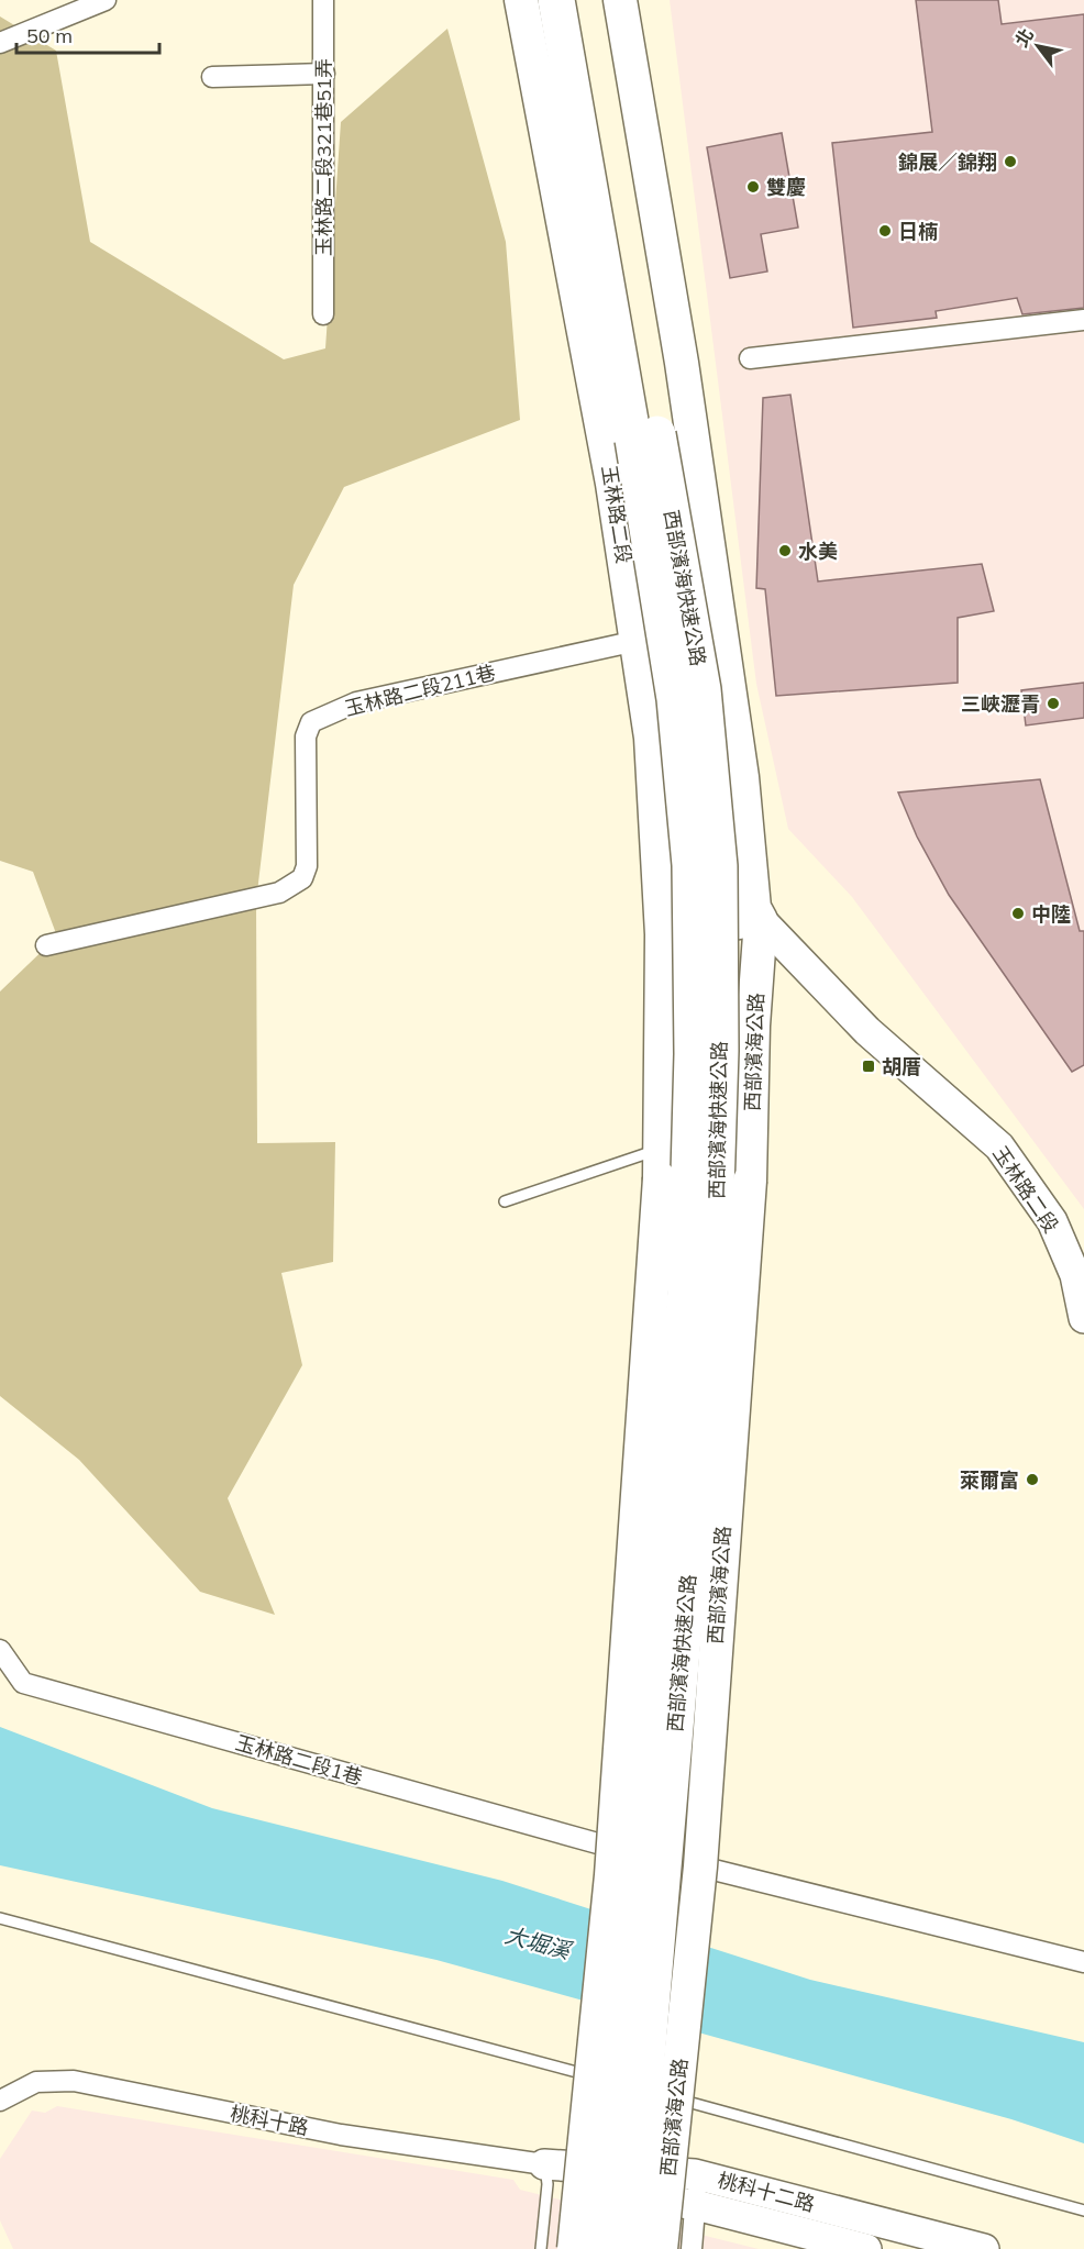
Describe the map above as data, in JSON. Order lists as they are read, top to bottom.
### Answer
{
  "streets": {
    "highway": ["西部濱海快速公路"],
    "main road": ["玉林路二段", "西部濱海公路"],
    "street": [
      "玉林路二段321巷51弄",
      "玉林路二段211巷",
      "玉林路二段1巷",
      "桃科十路",
      "桃科十二路"
    ]
  },
  "crossings": [
    ["玉林路二段", "玉林路二段211巷"],
    ["玉林路二段", "西部濱海公路"],
    ["桃科十路", "桃科十二路"]
  ],
  "water": ["大堀溪"],
  "places": {
    "other": [
      "錦展／錦翔",
      "雙慶",
      "日楠",
      "水美",
      "三峽瀝青",
      "中陸",
      "萊爾富"
    ],
    "transit": ["胡厝"]
  },
  "scale_bar": "50 m",
  "north": "top left"
}
